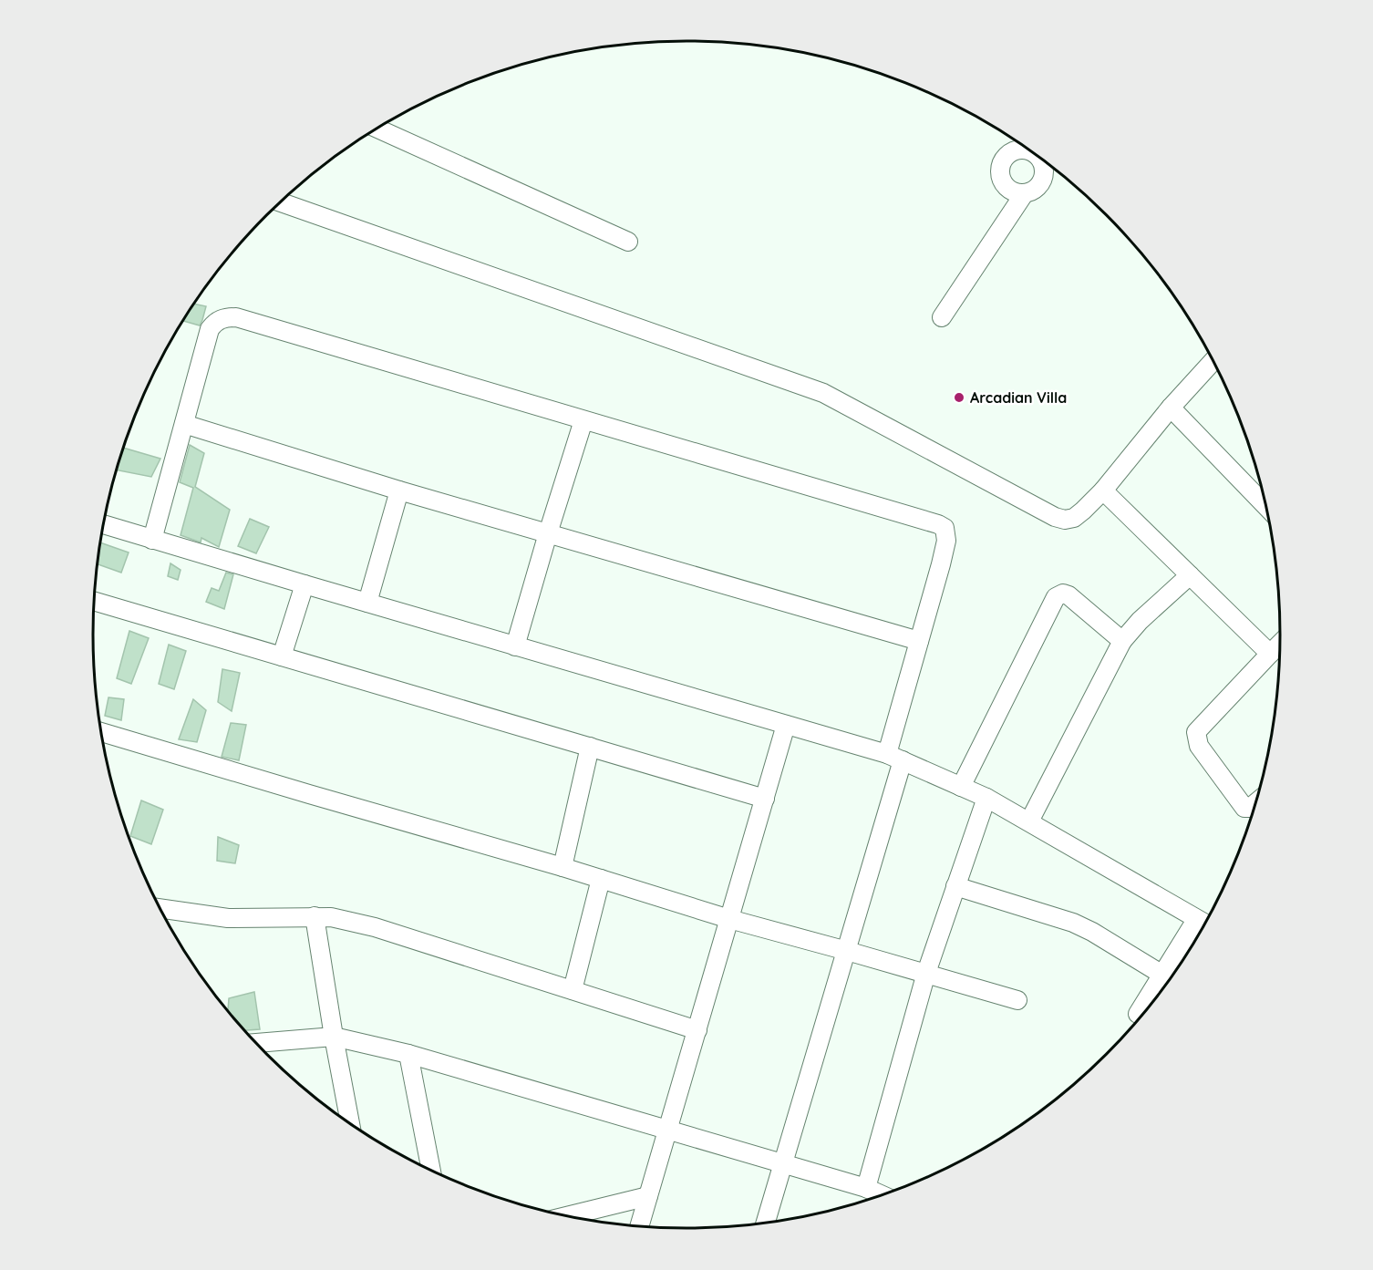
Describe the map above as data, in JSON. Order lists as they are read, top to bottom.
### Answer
{
  "places": ["Arcadian Villa"]
}
